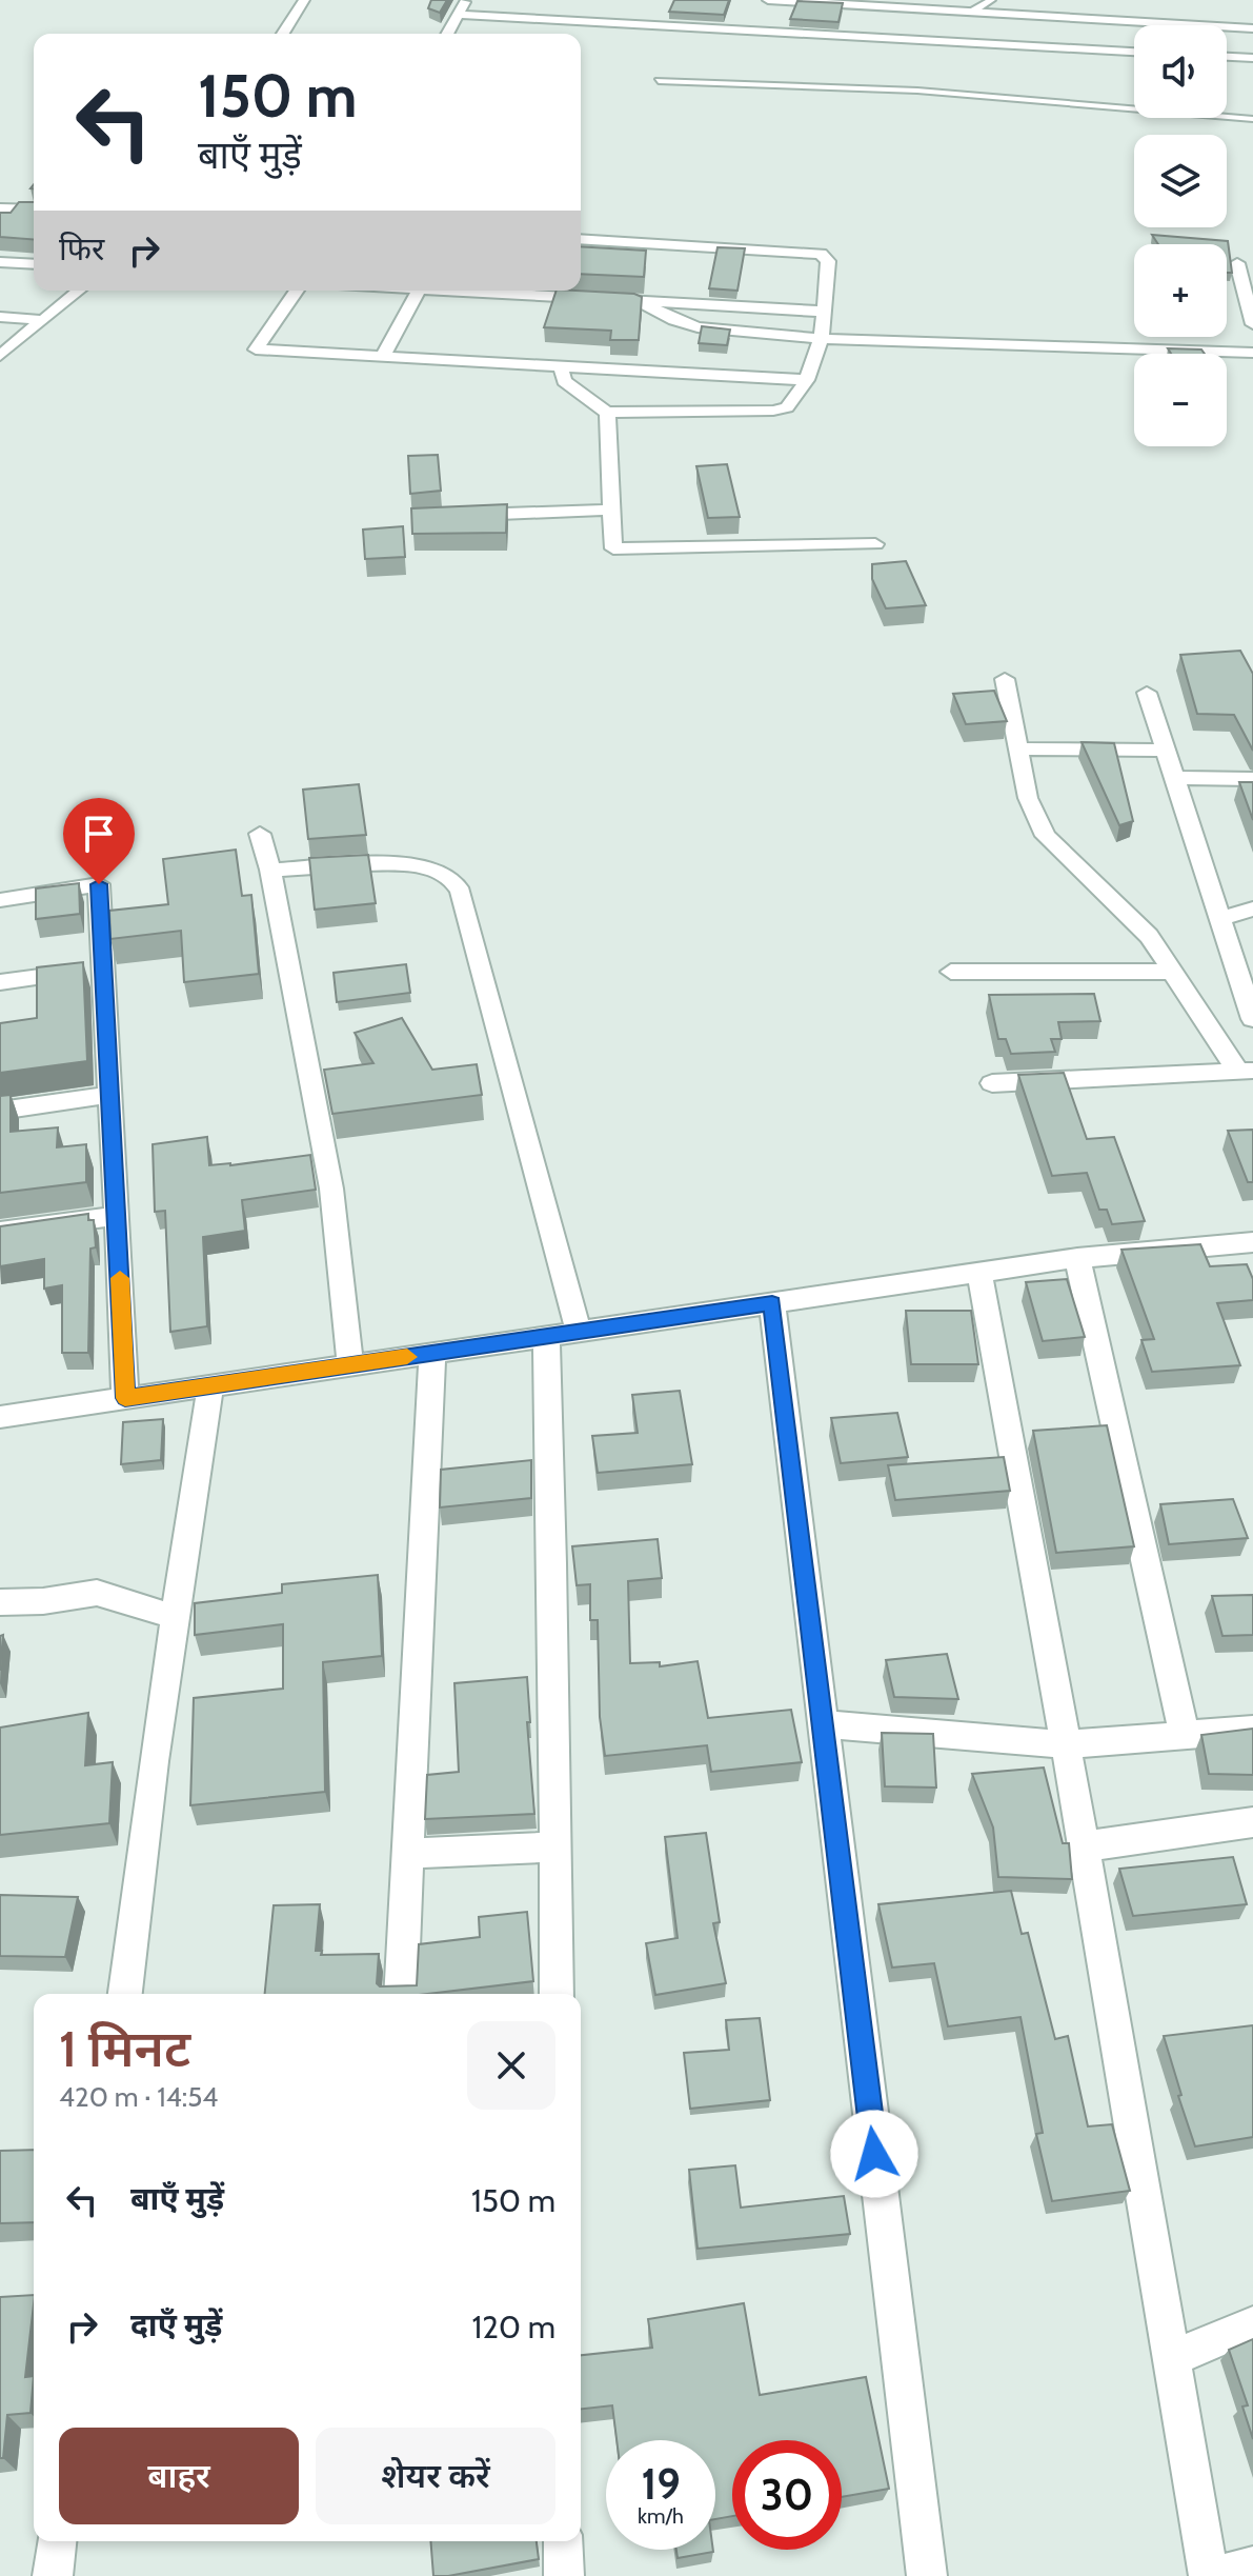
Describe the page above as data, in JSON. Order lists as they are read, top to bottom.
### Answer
{
  "page": {
    "map_buttons": ["+", "−"],
    "turn": ["150 m", "बाएँ मुड़ें"],
    "then": "फिर",
    "heading": ["1 मिनट", "420 m · 14:54"],
    "list": [
      {
        "name": "बाएँ मुड़ें",
        "value": "150 m"
      },
      {
        "name": "दाएँ मुड़ें",
        "value": "120 m"
      }
    ],
    "buttons": ["बाहर", "शेयर करें"],
    "speed": "19 km/h",
    "limit": "30"
  }
}
